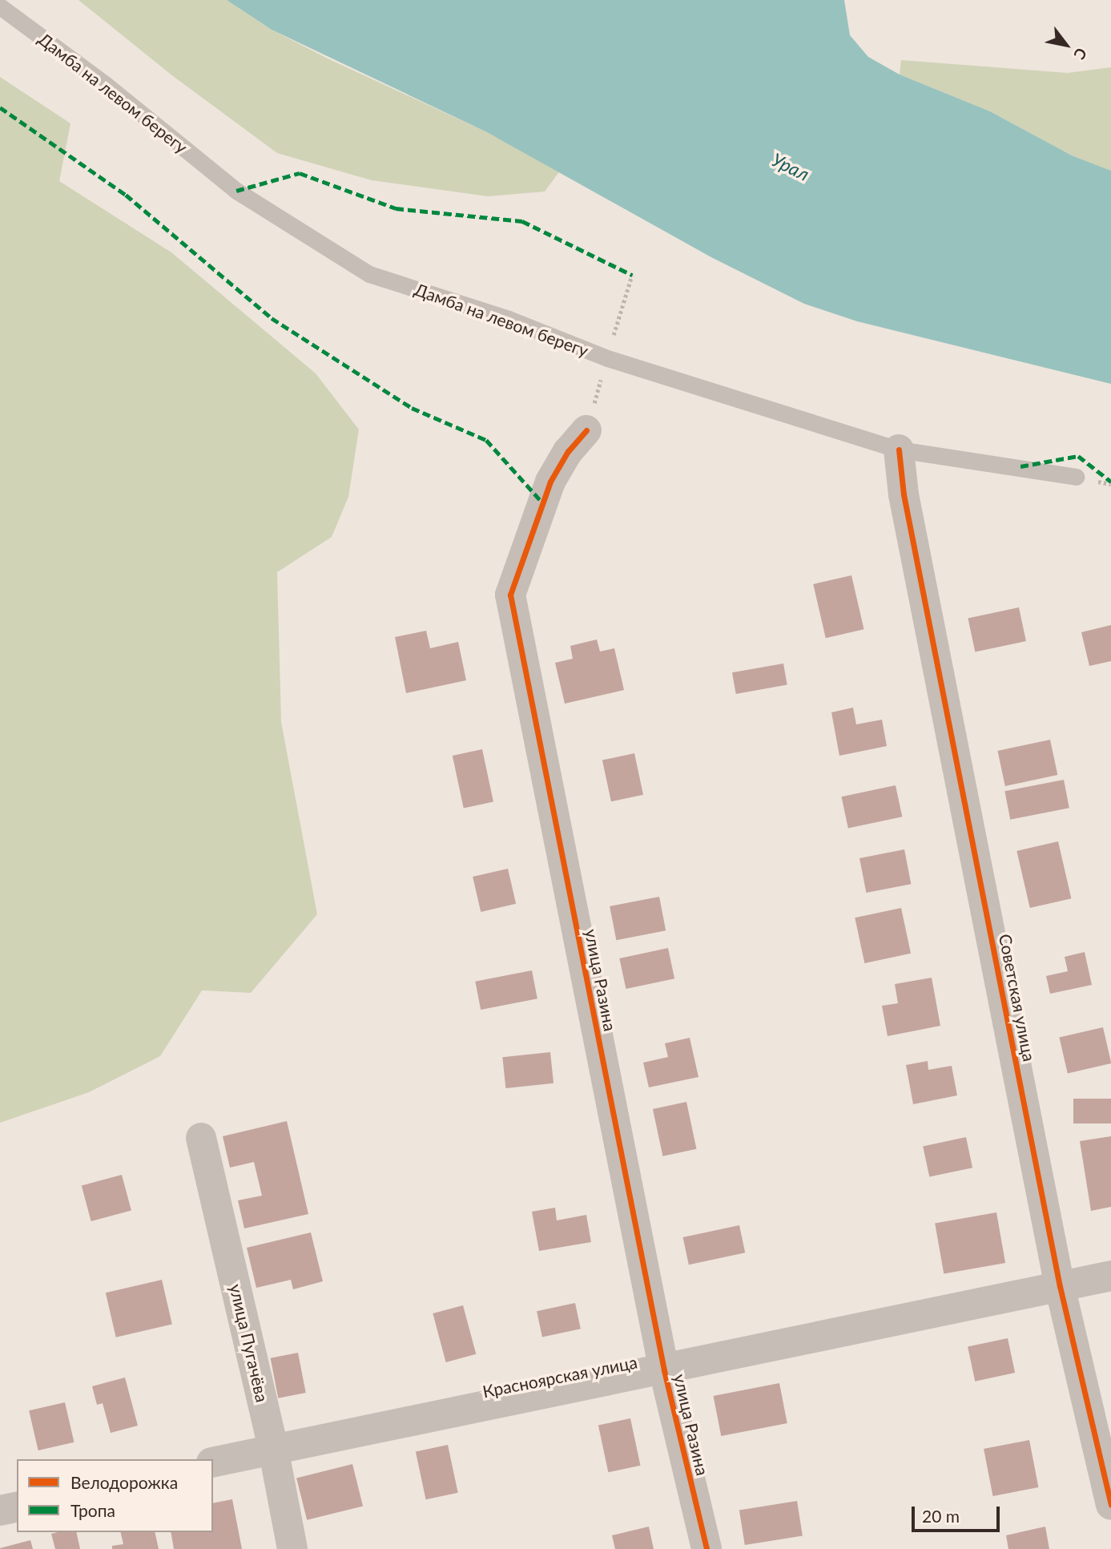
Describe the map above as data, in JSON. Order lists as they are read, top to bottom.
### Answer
{
  "streets": {
    "street": [
      "улица Разина",
      "Советская улица",
      "улица Пугачёва",
      "Красноярская улица"
    ],
    "lane": ["Дамба на левом берегу"]
  },
  "crossings": [
    ["Дамба на левом берегу", "Советская улица"],
    ["улица Разина", "Красноярская улица"],
    ["Советская улица", "Красноярская улица"],
    ["улица Пугачёва", "Красноярская улица"]
  ],
  "water": ["Урал"],
  "legend": ["Велодорожка", "Тропа"],
  "scale_bar": "20 m",
  "north": "bottom right"
}
